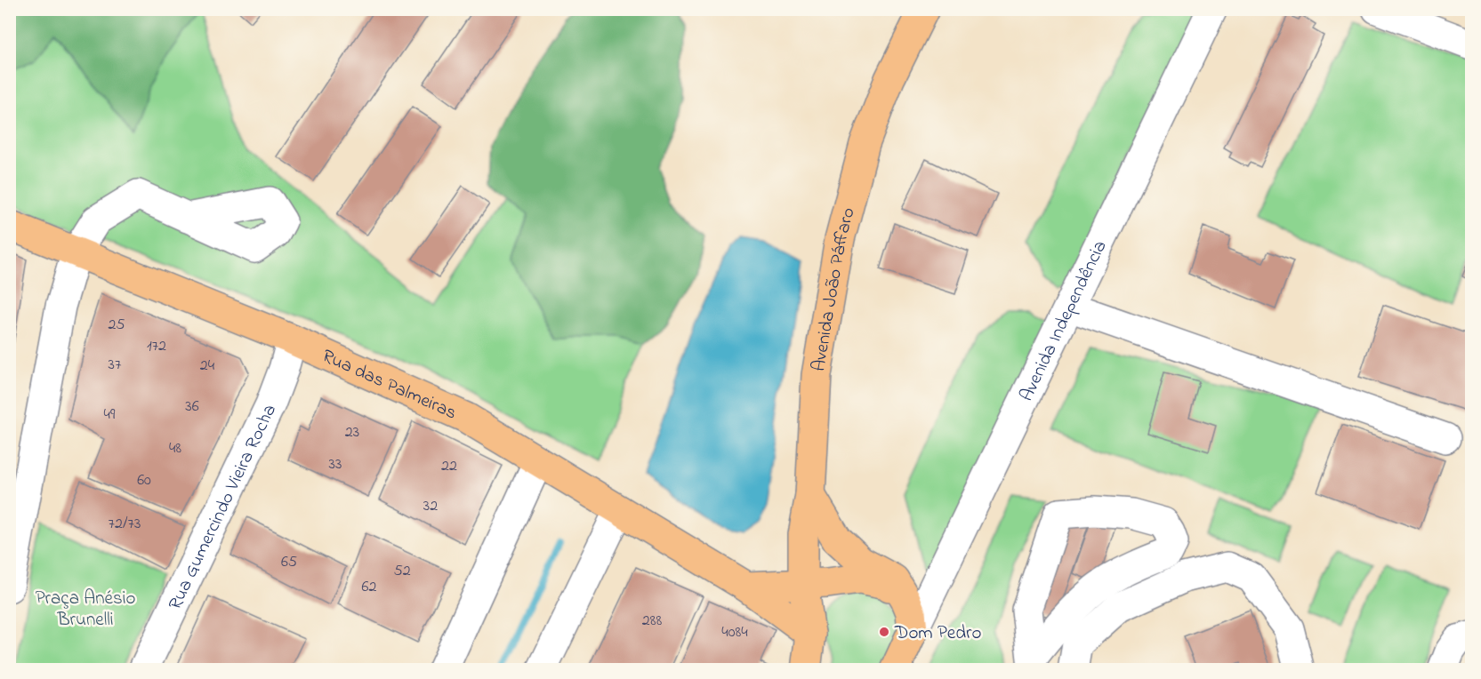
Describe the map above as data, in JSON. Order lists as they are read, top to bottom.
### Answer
{
  "streets": {
    "main road": ["Avenida João Páffaro", "Avenida Independência", "Rua das Palmeiras"],
    "street": ["Rua Gumercindo Vieira Rocha"]
  },
  "crossings": [
    ["Rua das Palmeiras", "Rua Gumercindo Vieira Rocha"]
  ],
  "parks": ["Praça Anésio Brunelli"],
  "places": ["Dom Pedro"],
  "house_numbers": [
    "25",
    "172",
    "37",
    "24",
    "36",
    "49",
    "23",
    "48",
    "33",
    "22",
    "60",
    "32",
    "72/73",
    "65",
    "52",
    "62",
    "288",
    "4084"
  ]
}
